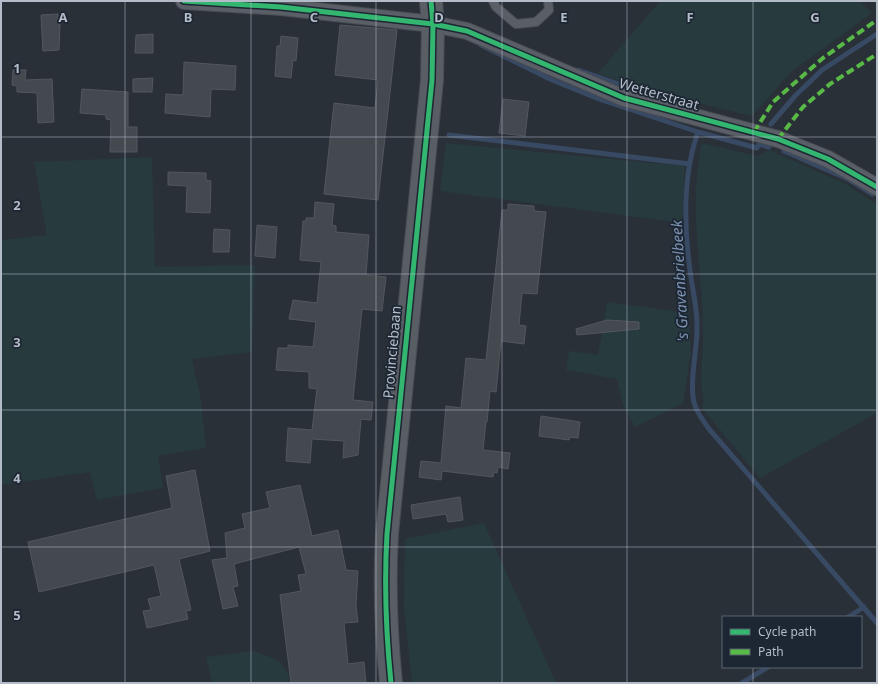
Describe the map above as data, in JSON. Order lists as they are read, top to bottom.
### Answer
{
  "streets": {
    "main road": ["Provinciebaan"],
    "street": ["Wetterstraat"]
  },
  "crossings": [
    ["Wetterstraat", "Provinciebaan"]
  ],
  "water": ["'s Gravenbrielbeek"],
  "legend": ["Cycle path", "Path"],
  "grid": {
    "columns": [
      "A",
      "B",
      "C",
      "D",
      "E",
      "F",
      "G"
    ],
    "rows": [
      "1",
      "2",
      "3",
      "4",
      "5"
    ]
  }
}
